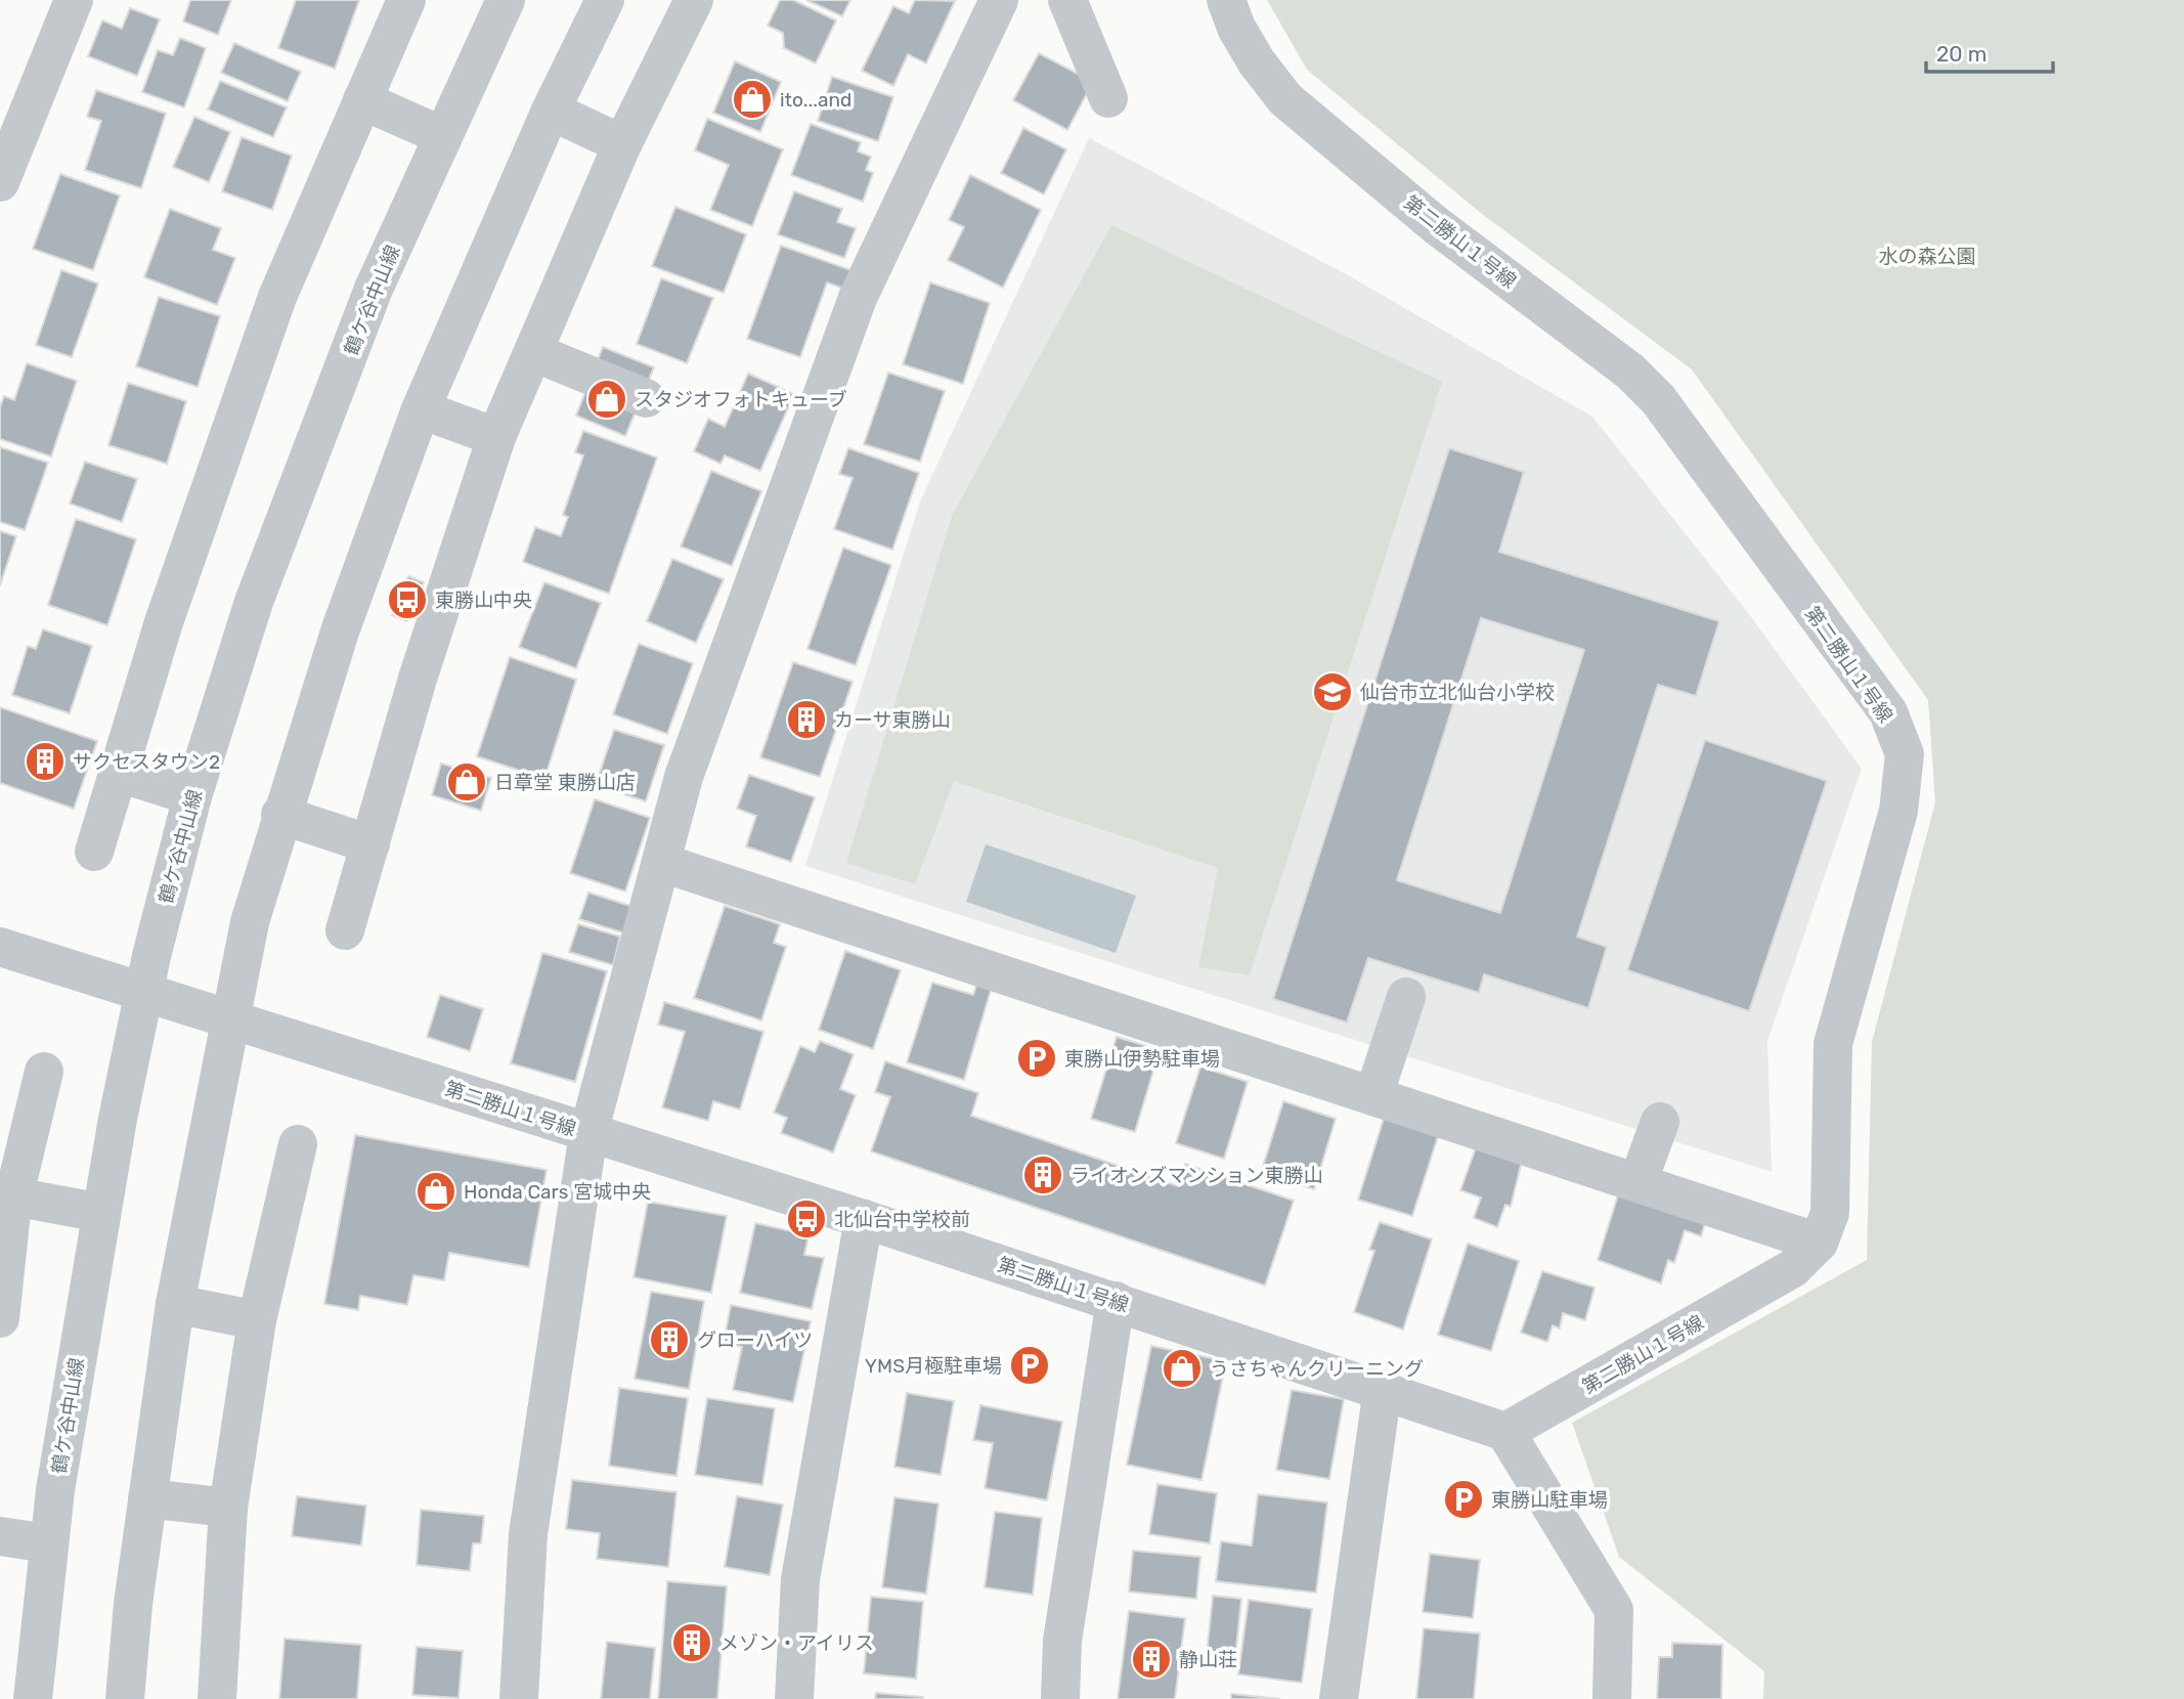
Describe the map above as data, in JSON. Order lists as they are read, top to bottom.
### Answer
{
  "streets": {
    "street": ["第二勝山１号線", "鶴ケ谷中山線"]
  },
  "crossings": [
    ["第二勝山１号線", "鶴ケ谷中山線"]
  ],
  "parks": ["水の森公園"],
  "places": {
    "shop": [
      "ito...and",
      "スタジオフォトキューブ",
      "日章堂 東勝山店",
      "Honda Cars 宮城中央",
      "うさちゃんクリーニング"
    ],
    "bus stop": ["東勝山中央", "北仙台中学校前"],
    "school or university": ["仙台市立北仙台小学校"],
    "building": [
      "カーサ東勝山",
      "サクセスタウン2",
      "ライオンズマンション東勝山",
      "グローハイツ",
      "メゾン・アイリス",
      "静山荘"
    ],
    "parking": ["東勝山伊勢駐車場", "YMS月極駐車場", "東勝山駐車場"]
  },
  "scale_bar": "20 m"
}
